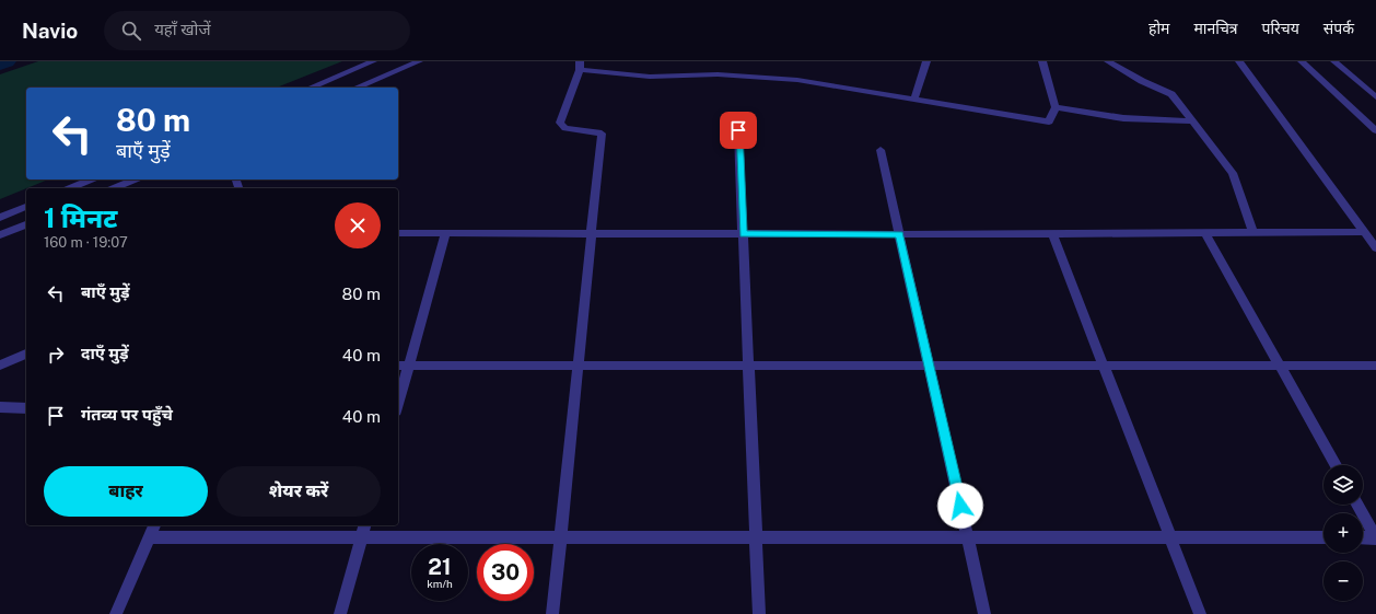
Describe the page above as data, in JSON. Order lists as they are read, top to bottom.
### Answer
{
  "page": {
    "header": "Navio",
    "search": "यहाँ खोजें",
    "nav": [
      "होम",
      "मानचित्र",
      "परिचय",
      "संपर्क"
    ],
    "turn": ["80 m", "बाएँ मुड़ें"],
    "heading": ["1 मिनट", "160 m · 19:07"],
    "list": [
      {
        "name": "बाएँ मुड़ें",
        "value": "80 m"
      },
      {
        "name": "दाएँ मुड़ें",
        "value": "40 m"
      },
      {
        "name": "गंतव्य पर पहुँचे",
        "value": "40 m"
      }
    ],
    "buttons": ["बाहर", "शेयर करें"],
    "map_buttons": ["+", "−"],
    "speed": "21 km/h",
    "limit": "30"
  }
}
